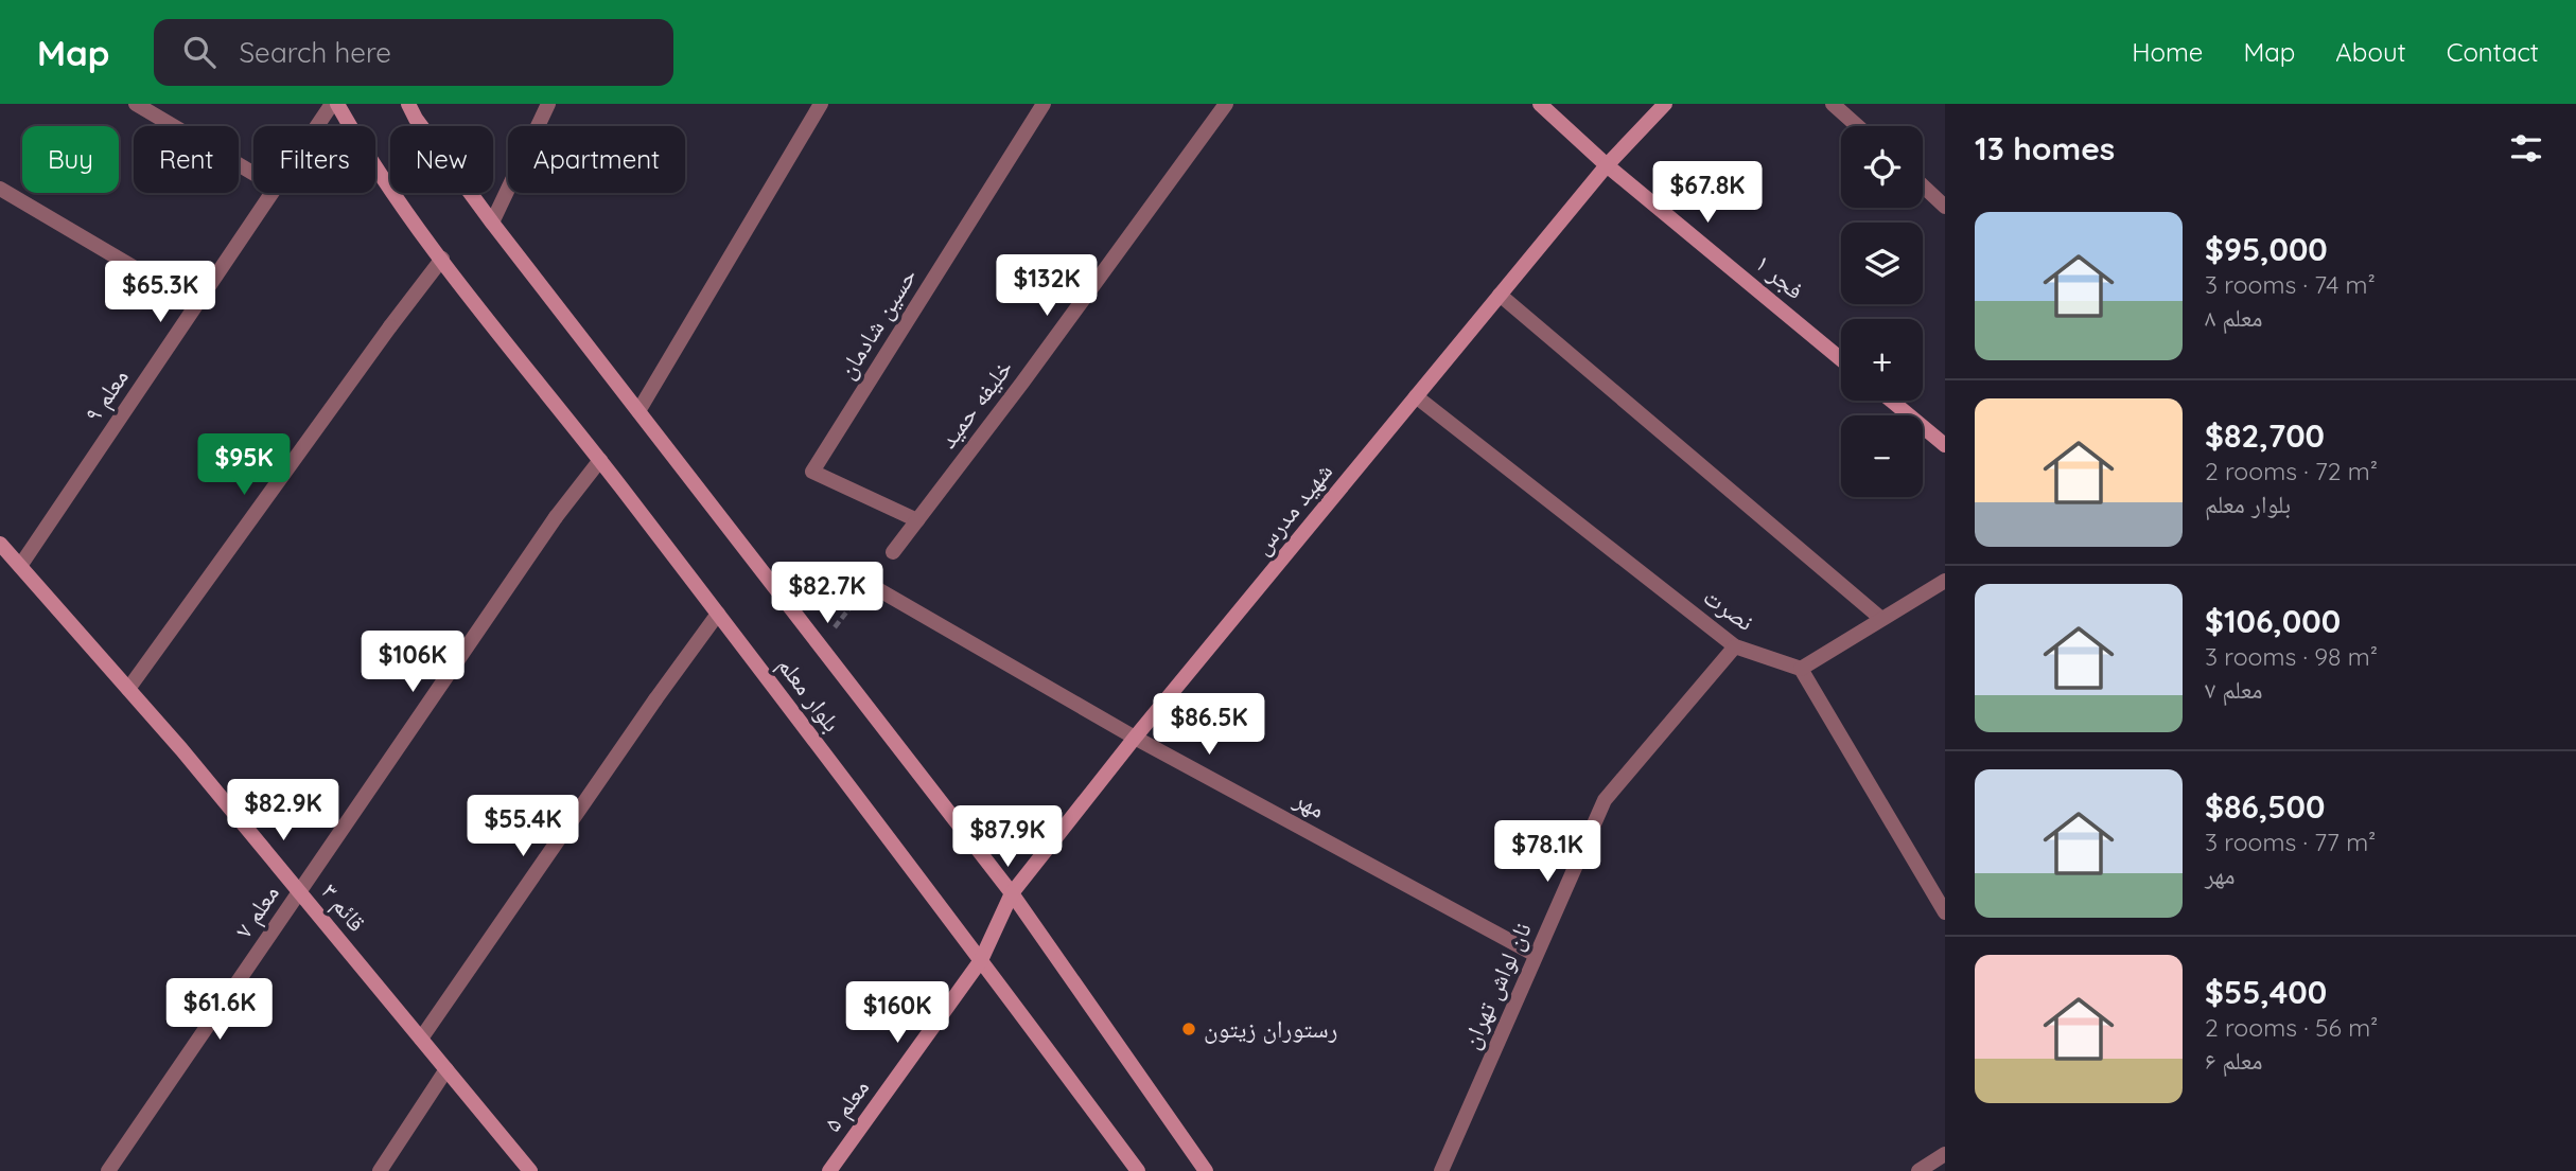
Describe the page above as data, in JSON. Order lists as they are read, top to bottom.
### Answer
{
  "streets": {
    "main road": [
      "فجر ۱",
      "شهید مدرس",
      "بلوار معلم",
      "قائم ۳",
      "معلم ۵"
    ],
    "street": [
      "حسین شادمان",
      "معلم ۹",
      "خلیفه حمید",
      "نصرت",
      "مهر",
      "معلم ۷",
      "نان لواش تهران"
    ]
  },
  "crossings": [
    ["فجر ۱", "شهید مدرس"],
    ["حسین شادمان", "خلیفه حمید"],
    ["معلم ۹", "قائم ۳"],
    ["شهید مدرس", "نصرت"],
    ["شهید مدرس", "بلوار معلم"],
    ["شهید مدرس", "مهر"],
    ["شهید مدرس", "معلم ۵"],
    ["نصرت", "نان لواش تهران"],
    ["بلوار معلم", "معلم ۷"],
    ["بلوار معلم", "معلم ۵"],
    ["مهر", "نان لواش تهران"],
    ["قائم ۳", "معلم ۷"]
  ],
  "places": ["رستوران زیتون"],
  "page": {
    "header": "Map",
    "search": "Search here",
    "nav": [
      "Home",
      "Map",
      "About",
      "Contact"
    ],
    "heading": "13 homes",
    "map_buttons": ["+", "−"],
    "chip": [
      "Buy",
      "Rent",
      "Filters",
      "New",
      "Apartment"
    ],
    "price": [
      "$67.8K",
      "$132K",
      "$65.3K",
      "$95K",
      "$82.7K",
      "$106K",
      "$86.5K",
      "$82.9K",
      "$55.4K",
      "$87.9K",
      "$78.1K",
      "$61.6K",
      "$160K"
    ],
    "list": [
      {
        "name": "$95,000",
        "note": "3 rooms · 74 m² · معلم ۸"
      },
      {
        "name": "$82,700",
        "note": "2 rooms · 72 m² · بلوار معلم"
      },
      {
        "name": "$106,000",
        "note": "3 rooms · 98 m² · معلم ۷"
      },
      {
        "name": "$86,500",
        "note": "3 rooms · 77 m² · مهر"
      },
      {
        "name": "$55,400",
        "note": "2 rooms · 56 m² · معلم ۶"
      }
    ]
  }
}
